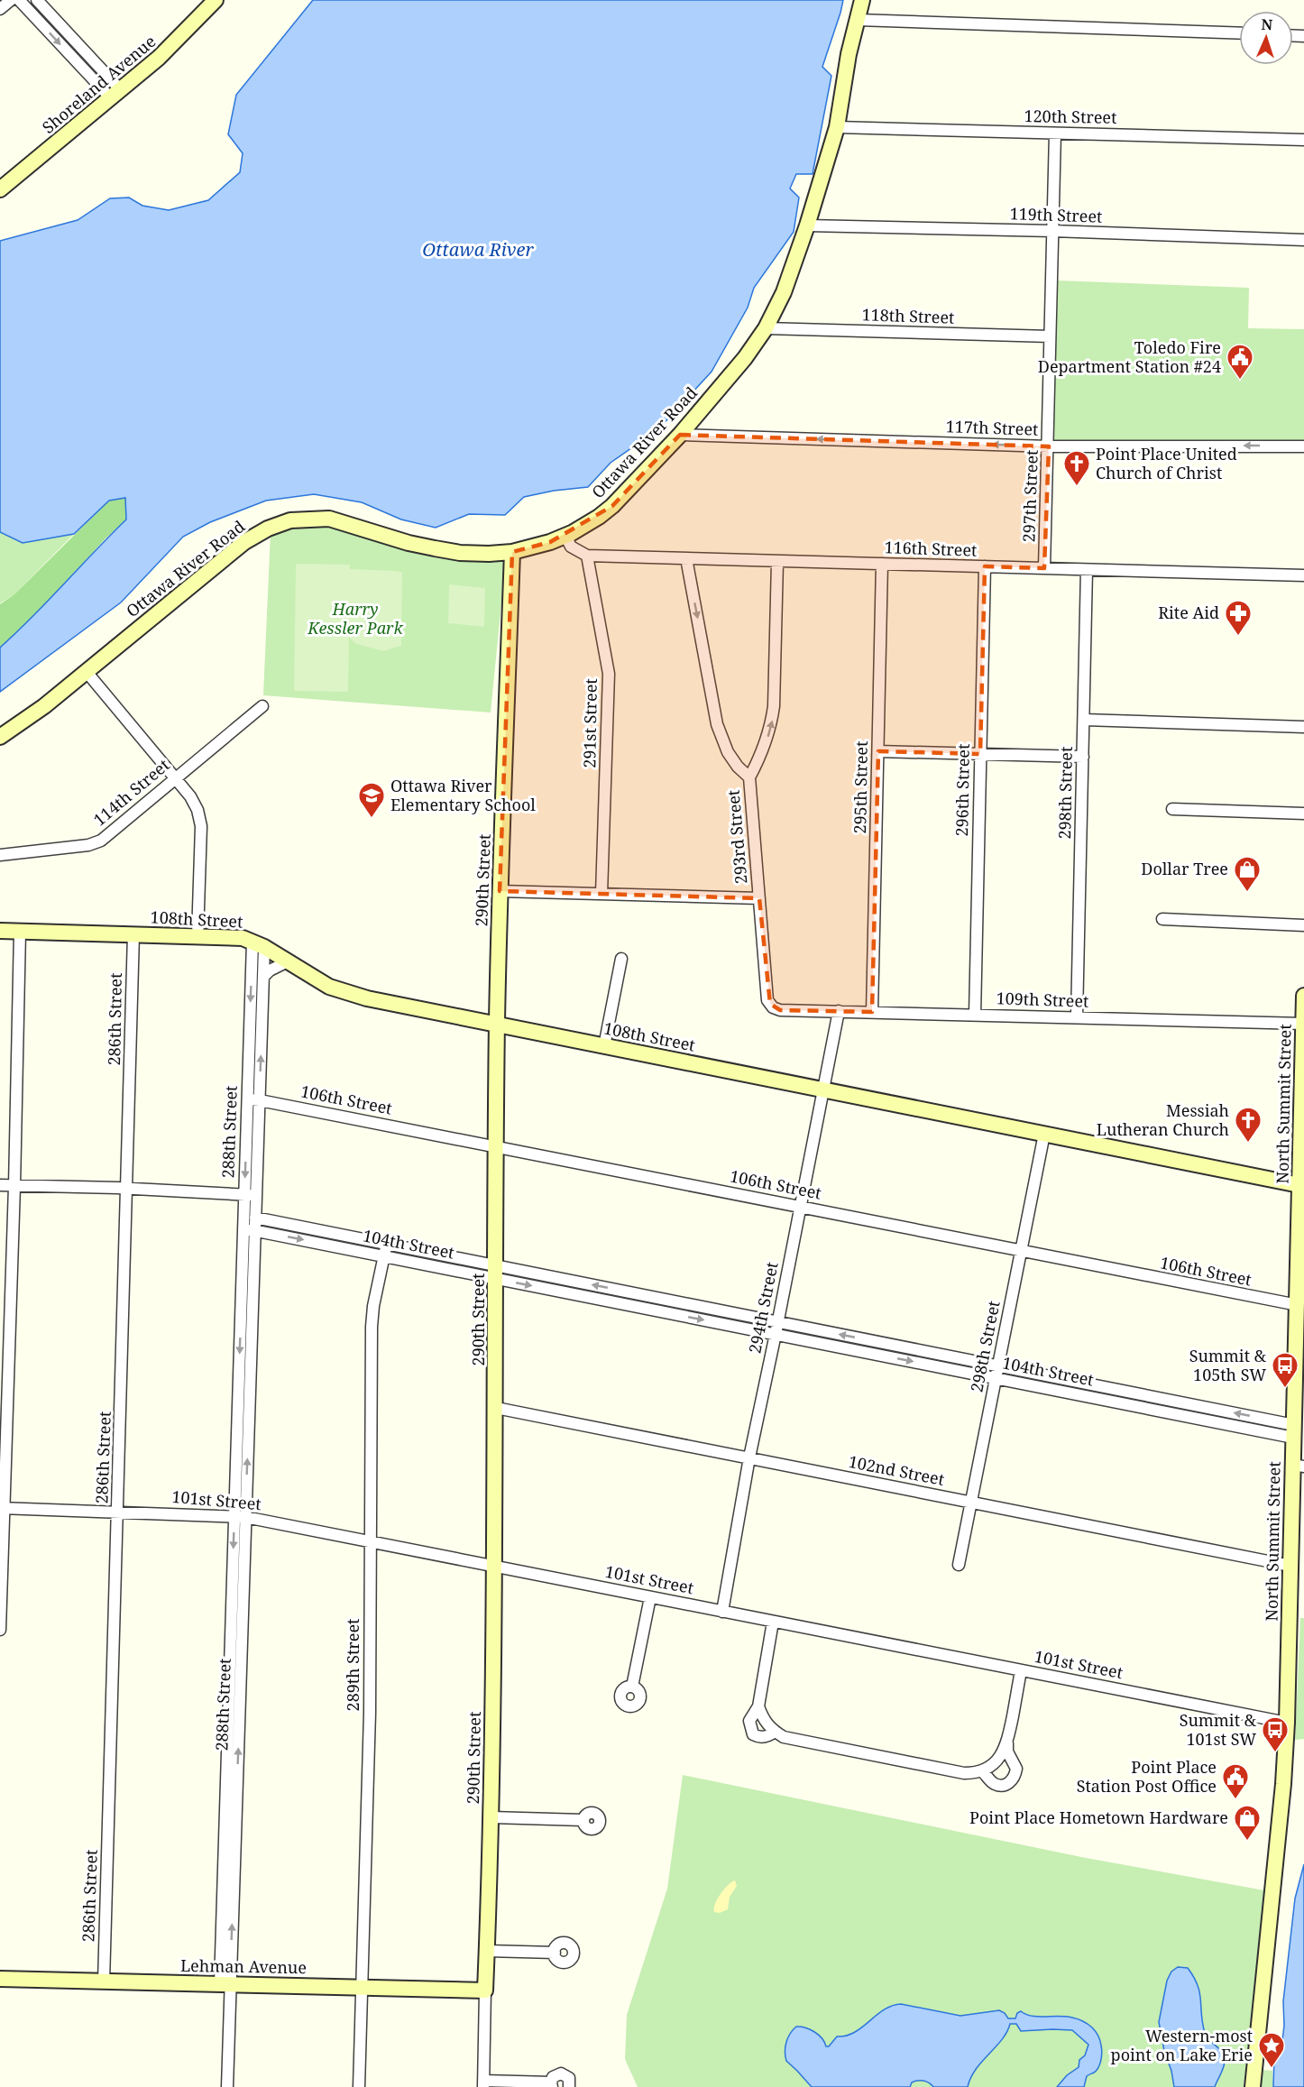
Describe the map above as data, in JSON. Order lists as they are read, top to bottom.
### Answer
{
  "streets": {
    "street": [
      "Shoreland Avenue",
      "120th Street",
      "119th Street",
      "118th Street",
      "117th Street",
      "Ottawa River Road",
      "297th Street",
      "116th Street",
      "291st Street",
      "295th Street",
      "296th Street",
      "114th Street",
      "298th Street",
      "293rd Street",
      "290th Street",
      "108th Street",
      "109th Street",
      "286th Street",
      "106th Street",
      "North Summit Street",
      "288th Street",
      "104th Street",
      "294th Street",
      "102nd Street",
      "101st Street",
      "289th Street",
      "Lehman Avenue"
    ]
  },
  "crossings": [
    ["120th Street", "Ottawa River Road"],
    ["120th Street", "297th Street"],
    ["119th Street", "Ottawa River Road"],
    ["119th Street", "297th Street"],
    ["118th Street", "Ottawa River Road"],
    ["118th Street", "297th Street"],
    ["117th Street", "Ottawa River Road"],
    ["117th Street", "297th Street"],
    ["Ottawa River Road", "290th Street"],
    ["297th Street", "116th Street"],
    ["116th Street", "291st Street"],
    ["116th Street", "295th Street"],
    ["116th Street", "296th Street"],
    ["116th Street", "298th Street"],
    ["116th Street", "293rd Street"],
    ["295th Street", "109th Street"],
    ["296th Street", "109th Street"],
    ["298th Street", "108th Street"],
    ["298th Street", "109th Street"],
    ["298th Street", "106th Street"],
    ["298th Street", "104th Street"],
    ["298th Street", "102nd Street"],
    ["293rd Street", "109th Street"],
    ["290th Street", "108th Street"],
    ["290th Street", "106th Street"],
    ["290th Street", "104th Street"],
    ["290th Street", "102nd Street"],
    ["290th Street", "101st Street"],
    ["290th Street", "Lehman Avenue"],
    ["108th Street", "286th Street"],
    ["108th Street", "North Summit Street"],
    ["108th Street", "288th Street"],
    ["108th Street", "294th Street"],
    ["109th Street", "North Summit Street"],
    ["109th Street", "294th Street"],
    ["286th Street", "101st Street"],
    ["286th Street", "Lehman Avenue"],
    ["106th Street", "North Summit Street"],
    ["106th Street", "288th Street"],
    ["106th Street", "294th Street"],
    ["North Summit Street", "104th Street"],
    ["North Summit Street", "102nd Street"],
    ["North Summit Street", "101st Street"],
    ["288th Street", "104th Street"],
    ["288th Street", "101st Street"],
    ["288th Street", "Lehman Avenue"],
    ["104th Street", "294th Street"],
    ["104th Street", "289th Street"],
    ["294th Street", "102nd Street"],
    ["294th Street", "101st Street"],
    ["101st Street", "289th Street"],
    ["289th Street", "Lehman Avenue"]
  ],
  "one_way": ["117th Street"],
  "water": ["Ottawa River"],
  "parks": ["Harry Kessler Park"],
  "places": {
    "public building": ["Toledo Fire Department Station #24", "Point Place Station Post Office"],
    "church": ["Point Place United Church of Christ", "Messiah Lutheran Church"],
    "pharmacy": ["Rite Aid"],
    "school or university": ["Ottawa River Elementary School"],
    "shop": ["Dollar Tree", "Point Place Hometown Hardware"],
    "bus stop": ["Summit & 105th SW", "Summit & 101st SW"],
    "place": ["Western-most point on Lake Erie"]
  },
  "north": "top"
}
